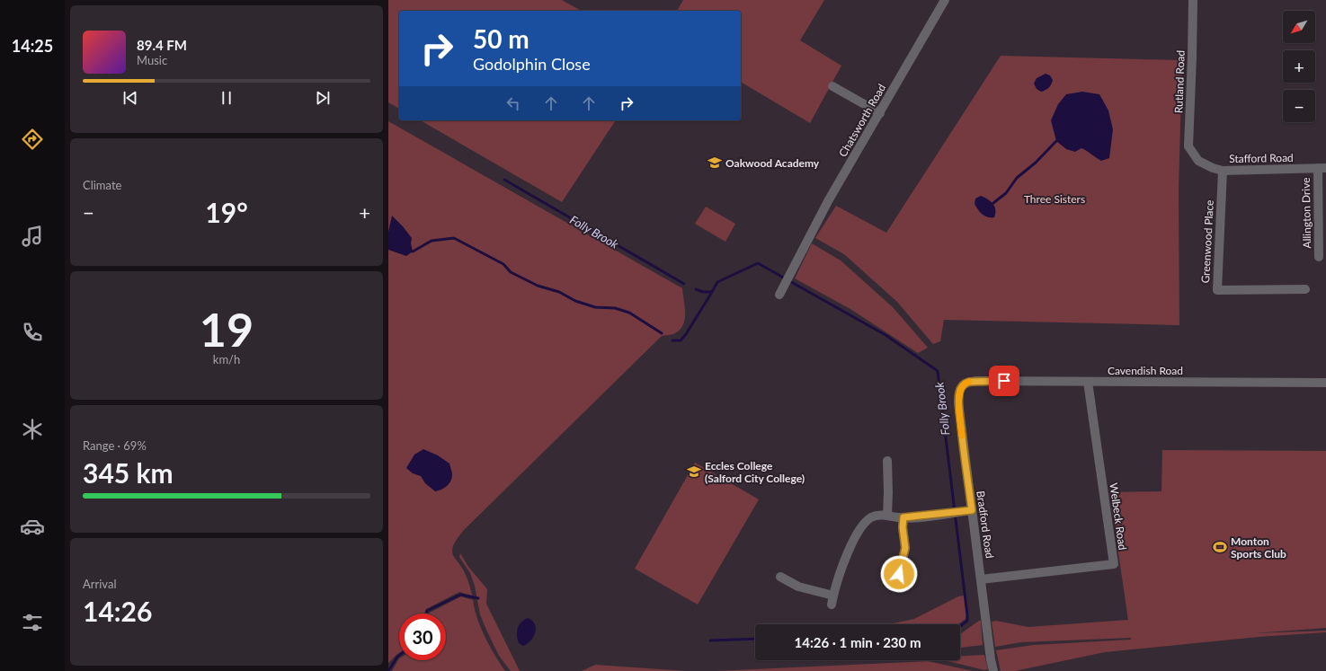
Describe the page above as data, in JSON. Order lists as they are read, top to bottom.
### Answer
{
  "streets": {
    "street": [
      "Rutland Road",
      "Chatsworth Road",
      "Stafford Road",
      "Allington Drive",
      "Greenwood Place",
      "Cavendish Road",
      "Welbeck Road",
      "Bradford Road"
    ]
  },
  "crossings": [
    ["Rutland Road", "Stafford Road"],
    ["Stafford Road", "Allington Drive"],
    ["Stafford Road", "Greenwood Place"],
    ["Cavendish Road", "Welbeck Road"],
    ["Cavendish Road", "Bradford Road"],
    ["Welbeck Road", "Bradford Road"]
  ],
  "water": ["Folly Brook"],
  "parks": ["Three Sisters"],
  "places": {
    "school or university": ["Oakwood Academy", "Eccles College (Salford City College)"],
    "sports": ["Monton Sports Club"]
  },
  "north": "bottom left",
  "page": {
    "tabs": "14:25",
    "map_buttons": ["+", "−"],
    "turn": ["50 m", "Godolphin Close"],
    "song": ["89.4 FM", "Music"],
    "tile": [
      "Climate",
      ["19", "km/h"],
      ["Range · 69%", "345 km"],
      ["Arrival", "14:26"]
    ],
    "heat": ["−", "19°", "+"],
    "limit": "30",
    "trip": "14:26 · 1 min · 230 m"
  }
}
